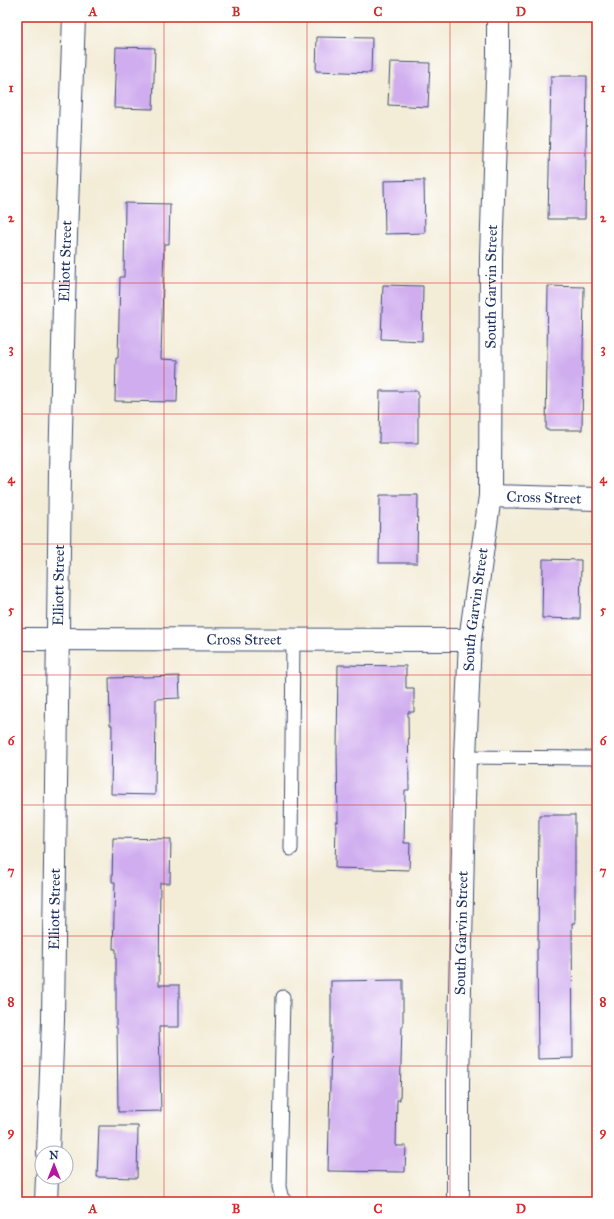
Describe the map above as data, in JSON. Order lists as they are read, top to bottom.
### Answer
{
  "streets": {
    "street": ["Elliott Street", "South Garvin Street", "Cross Street"]
  },
  "crossings": [
    ["Elliott Street", "Cross Street"],
    ["South Garvin Street", "Cross Street"]
  ],
  "north": "top",
  "grid": {
    "columns": [
      "A",
      "B",
      "C",
      "D"
    ],
    "rows": [
      "1",
      "2",
      "3",
      "4",
      "5",
      "6",
      "7",
      "8",
      "9"
    ]
  }
}
